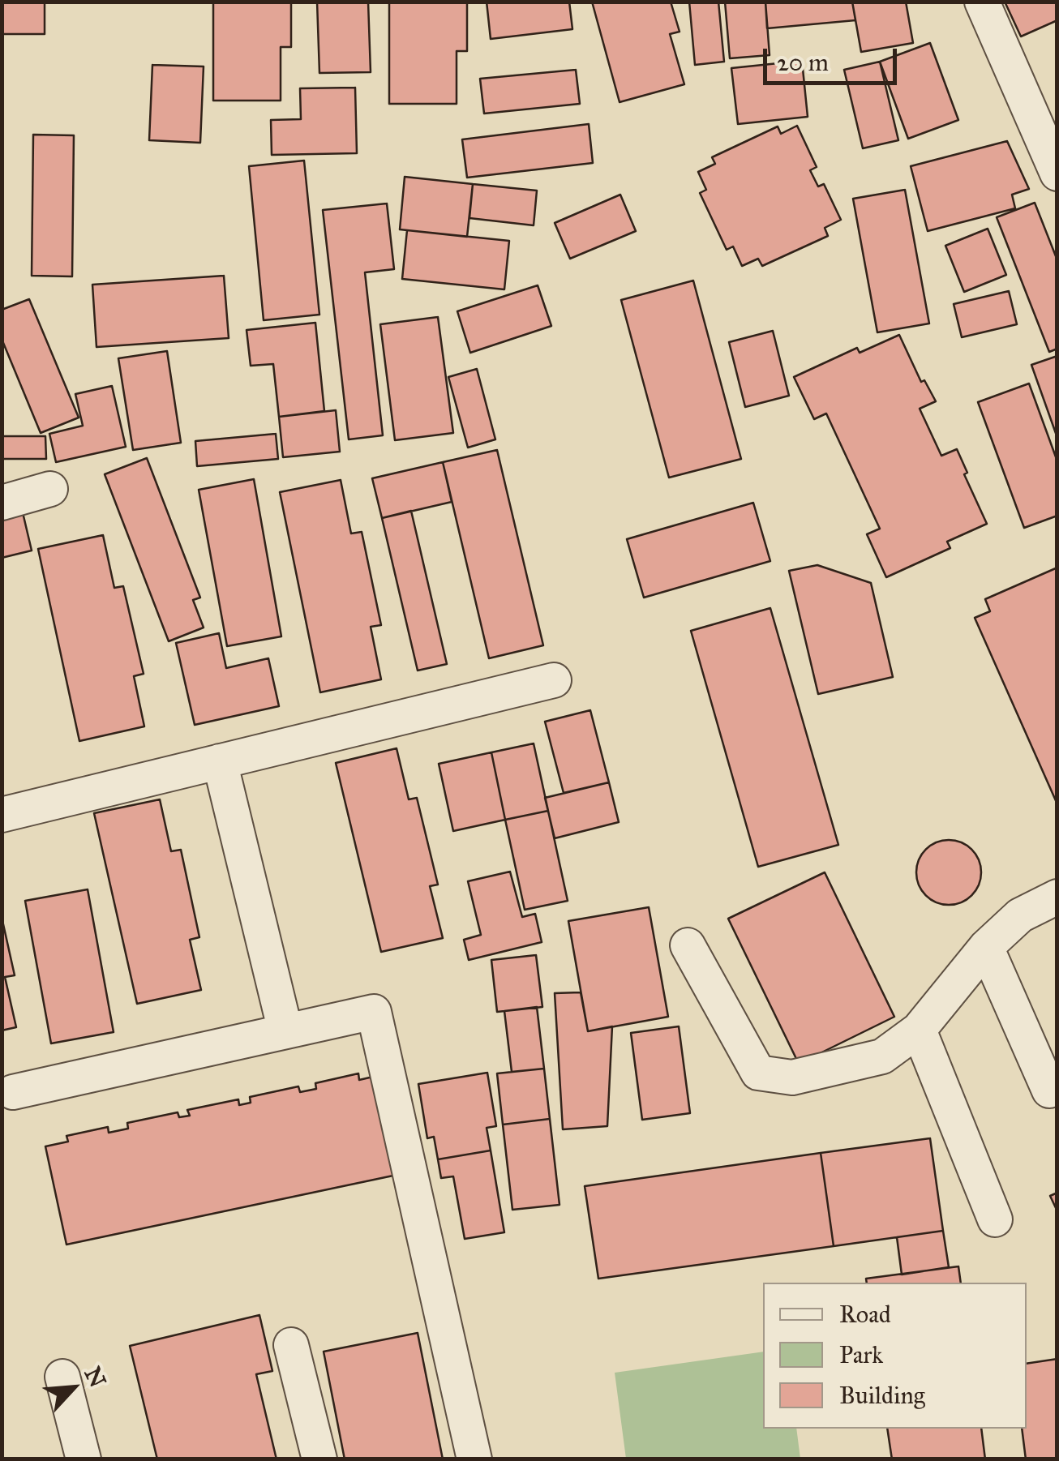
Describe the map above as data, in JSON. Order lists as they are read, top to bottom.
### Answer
{
  "legend": ["Road", "Park", "Building"],
  "scale_bar": "20 m",
  "north": "top right"
}
